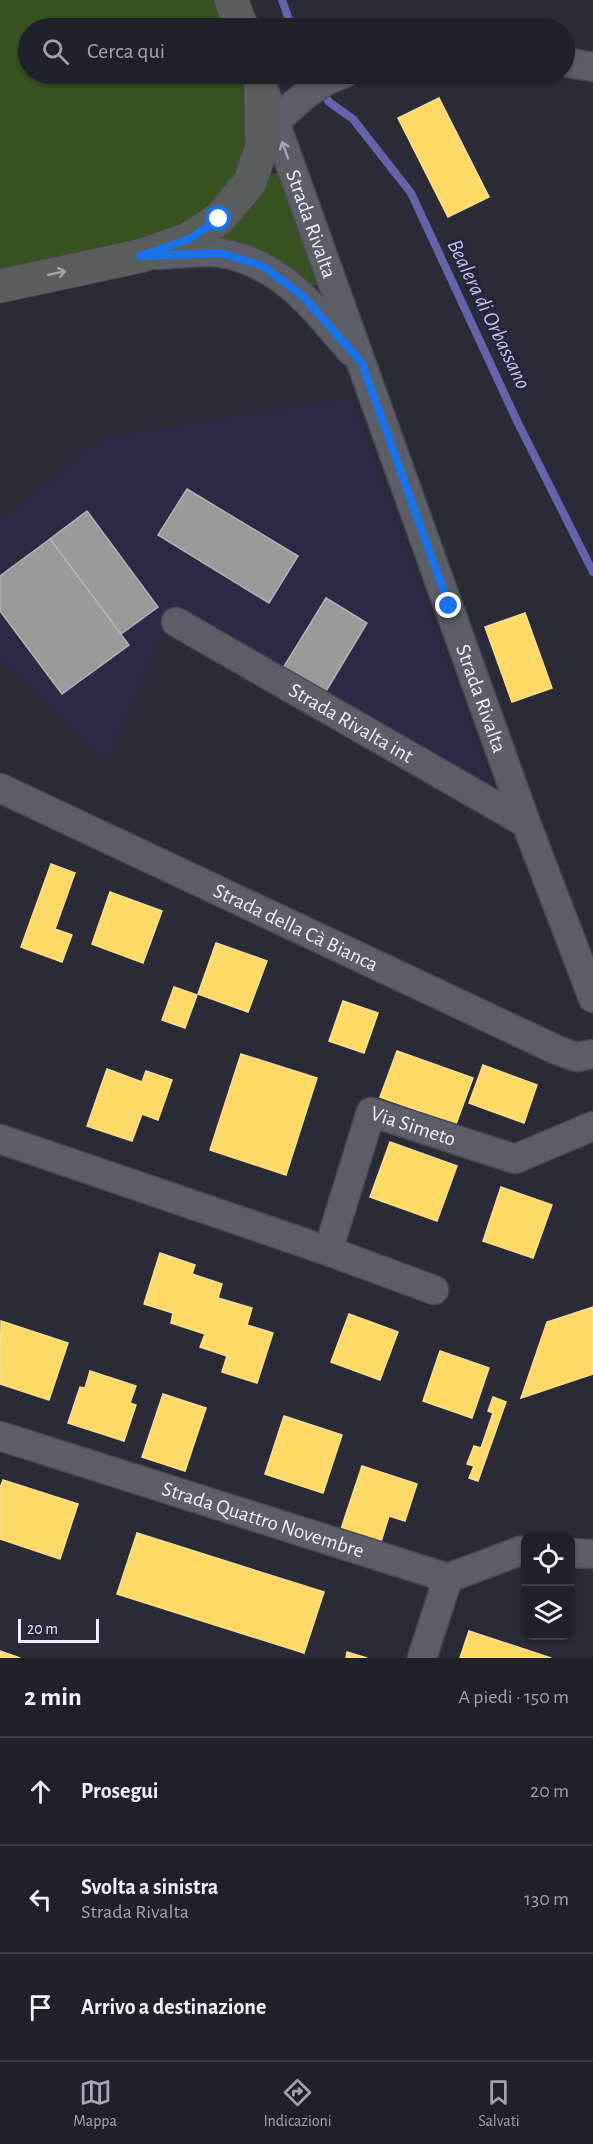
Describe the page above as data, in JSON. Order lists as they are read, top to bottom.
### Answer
{
  "streets": {
    "street": [
      "Strada Rivalta",
      "Strada Rivalta int",
      "Strada della Cà Bianca",
      "Via Simeto",
      "Strada Quattro Novembre"
    ]
  },
  "crossings": [
    ["Strada Rivalta", "Strada Rivalta int"]
  ],
  "water": ["Bealera di Orbassano"],
  "scale_bar": "20 m",
  "page": {
    "search": "Cerca qui",
    "scale": "20 m",
    "heading": ["2 min", "A piedi · 150 m"],
    "list": [
      ["Prosegui", "20 m"],
      ["Svolta a sinistra", "Strada Rivalta", "130 m"],
      "Arrivo a destinazione"
    ],
    "nav": ["Mappa", "Indicazioni", "Salvati"]
  }
}
